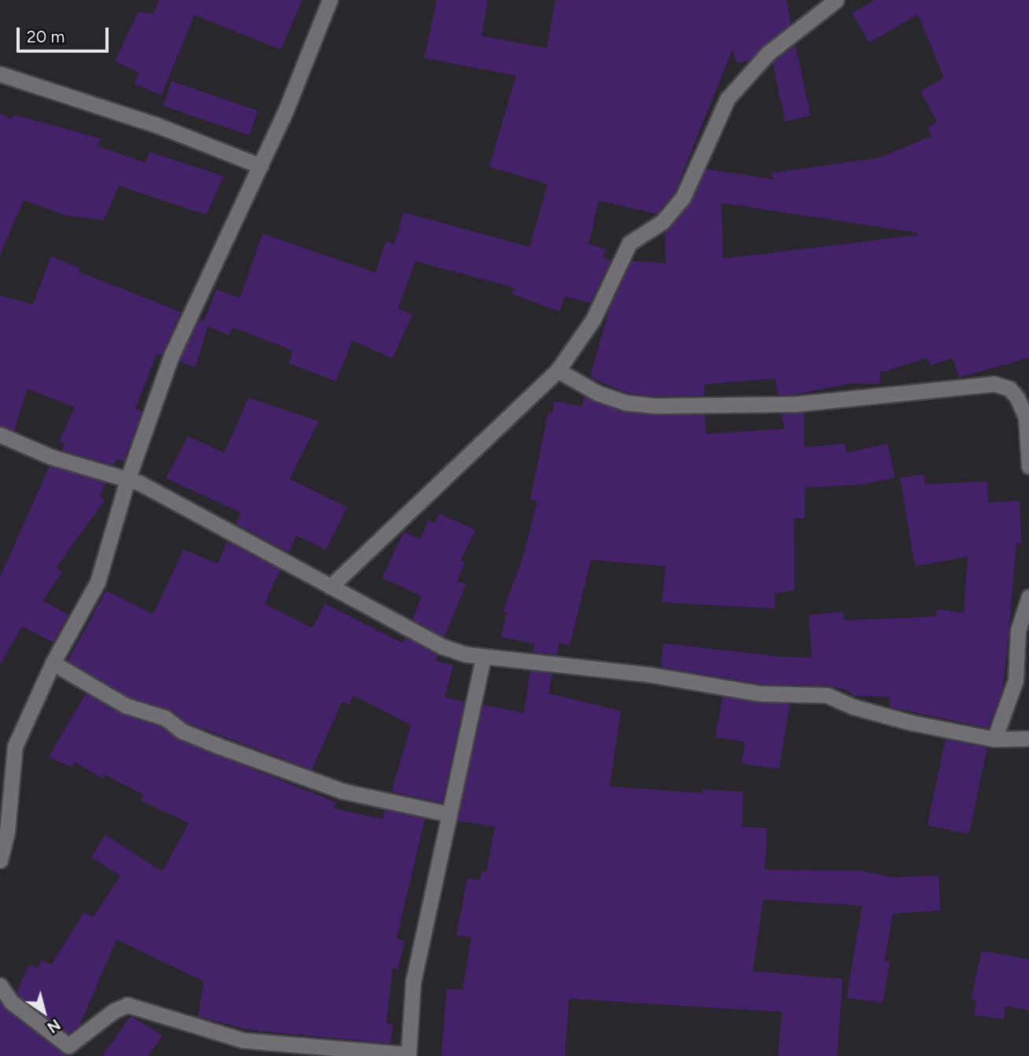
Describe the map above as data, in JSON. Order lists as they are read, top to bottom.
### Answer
{
  "scale_bar": "20 m",
  "north": "bottom right"
}
